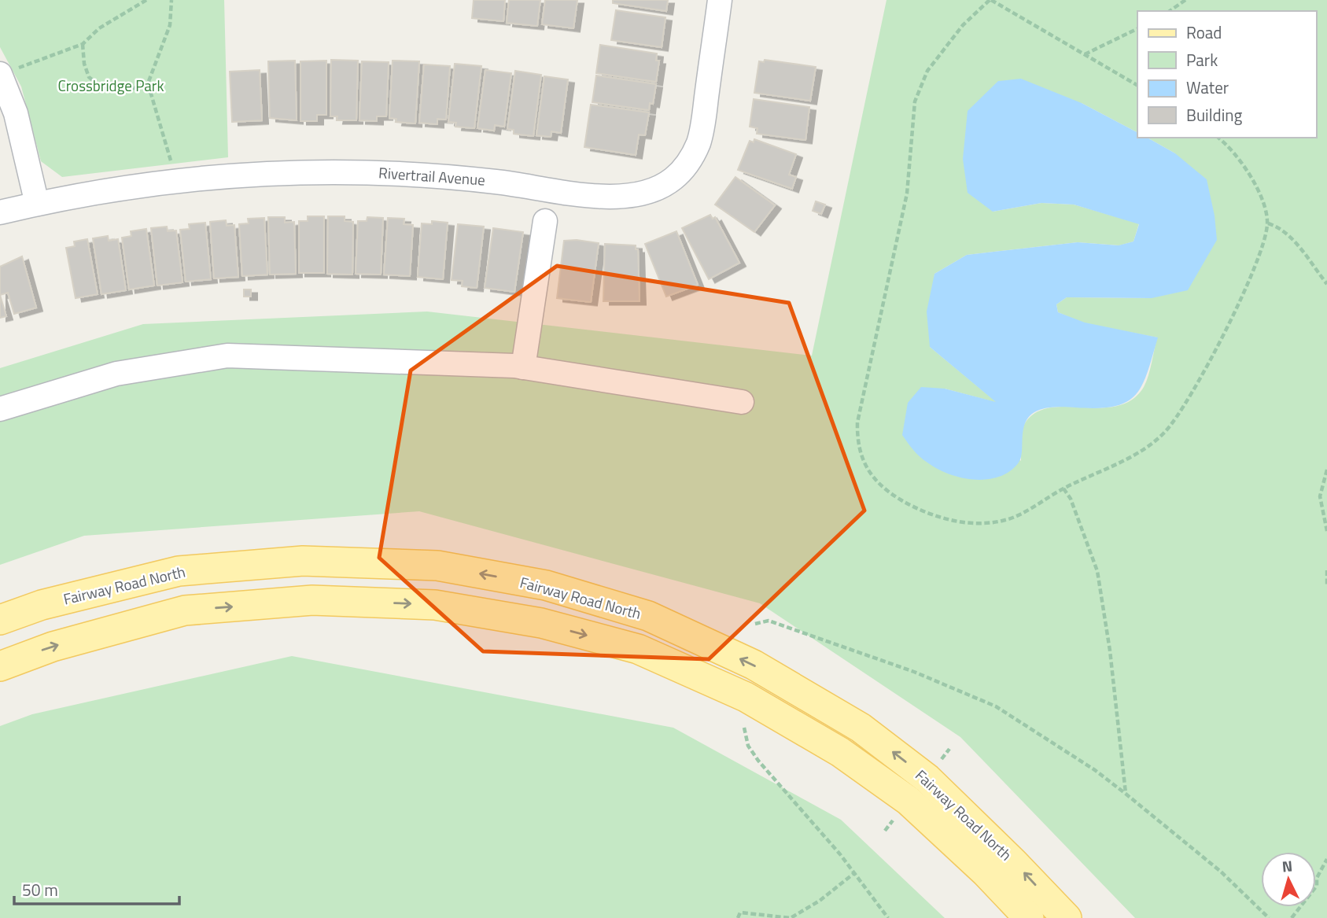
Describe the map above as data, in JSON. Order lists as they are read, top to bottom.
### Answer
{
  "streets": {
    "main road": ["Fairway Road North"],
    "street": ["Rivertrail Avenue"]
  },
  "parks": ["Crossbridge Park"],
  "legend": [
    "Road",
    "Park",
    "Water",
    "Building"
  ],
  "scale_bar": "50 m",
  "north": "top"
}
